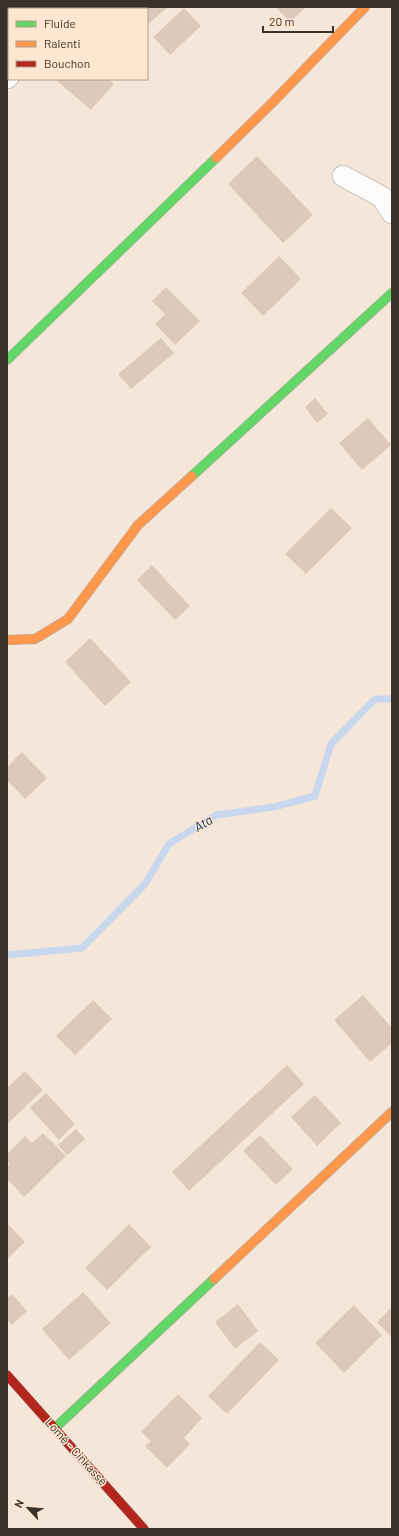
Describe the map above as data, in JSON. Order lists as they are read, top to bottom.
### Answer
{
  "streets": {
    "main road": ["Lomé - Cinkassé"]
  },
  "water": ["Ata"],
  "legend": ["Fluide", "Ralenti", "Bouchon"],
  "scale_bar": "20 m",
  "north": "top left"
}
